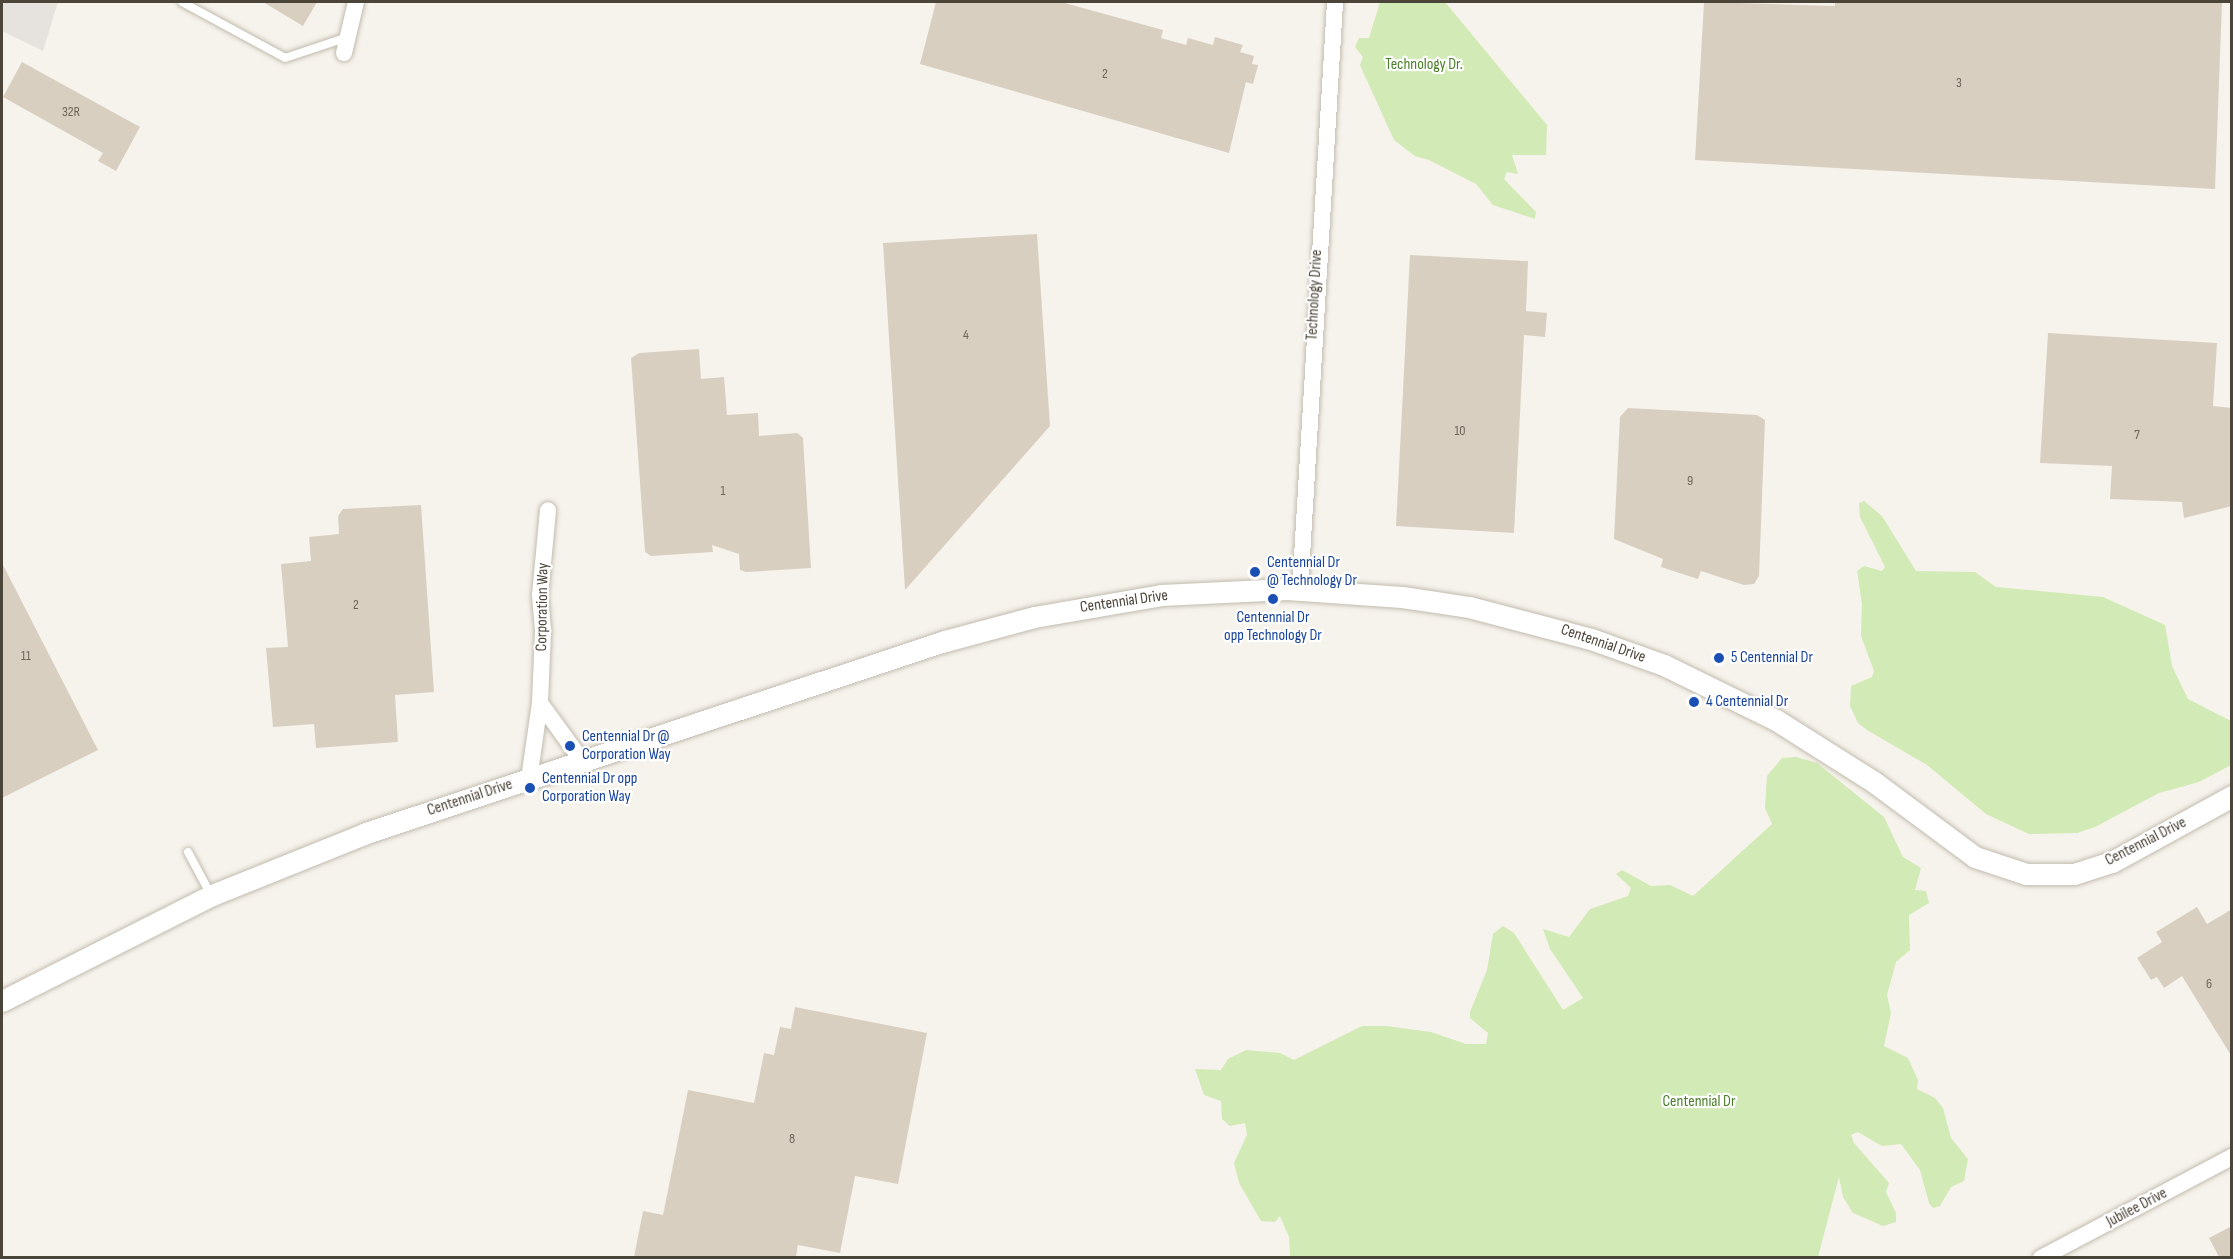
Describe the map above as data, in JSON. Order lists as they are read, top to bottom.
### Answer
{
  "streets": {
    "street": [
      "Technology Drive",
      "Centennial Drive",
      "Corporation Way",
      "Jubilee Drive"
    ]
  },
  "crossings": [
    ["Technology Drive", "Centennial Drive"],
    ["Centennial Drive", "Corporation Way"]
  ],
  "parks": ["Technology Dr.", "Centennial Dr"],
  "places": [
    "Centennial Dr @ Technology Dr",
    "Centennial Dr opp Technology Dr",
    "5 Centennial Dr",
    "4 Centennial Dr",
    "Centennial Dr @ Corporation Way",
    "Centennial Dr opp Corporation Way"
  ],
  "house_numbers": [
    "2",
    "3",
    "32R",
    "4",
    "10",
    "7",
    "9",
    "1",
    "2",
    "11",
    "6",
    "8"
  ]
}
